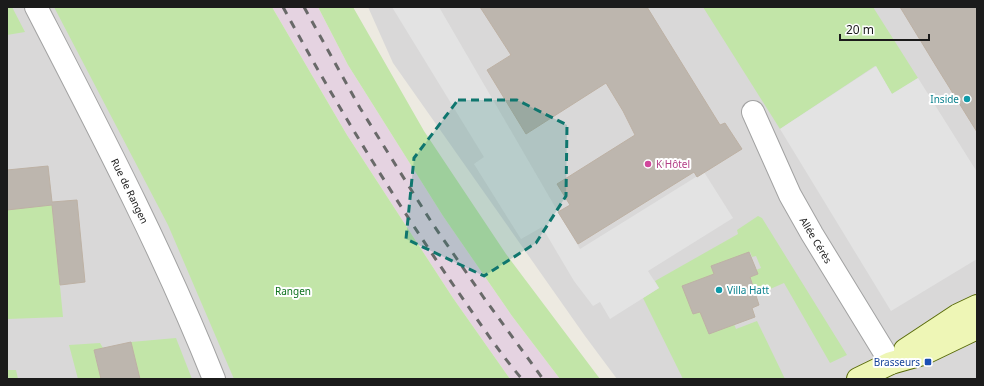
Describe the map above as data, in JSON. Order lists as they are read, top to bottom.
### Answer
{
  "streets": {
    "street": ["Rue de Rangen", "Allée Cérès"]
  },
  "parks": ["Rangen"],
  "places": {
    "other": ["Inside", "K Hôtel", "Villa Hatt"],
    "transit": ["Brasseurs"]
  },
  "scale_bar": "20 m"
}
